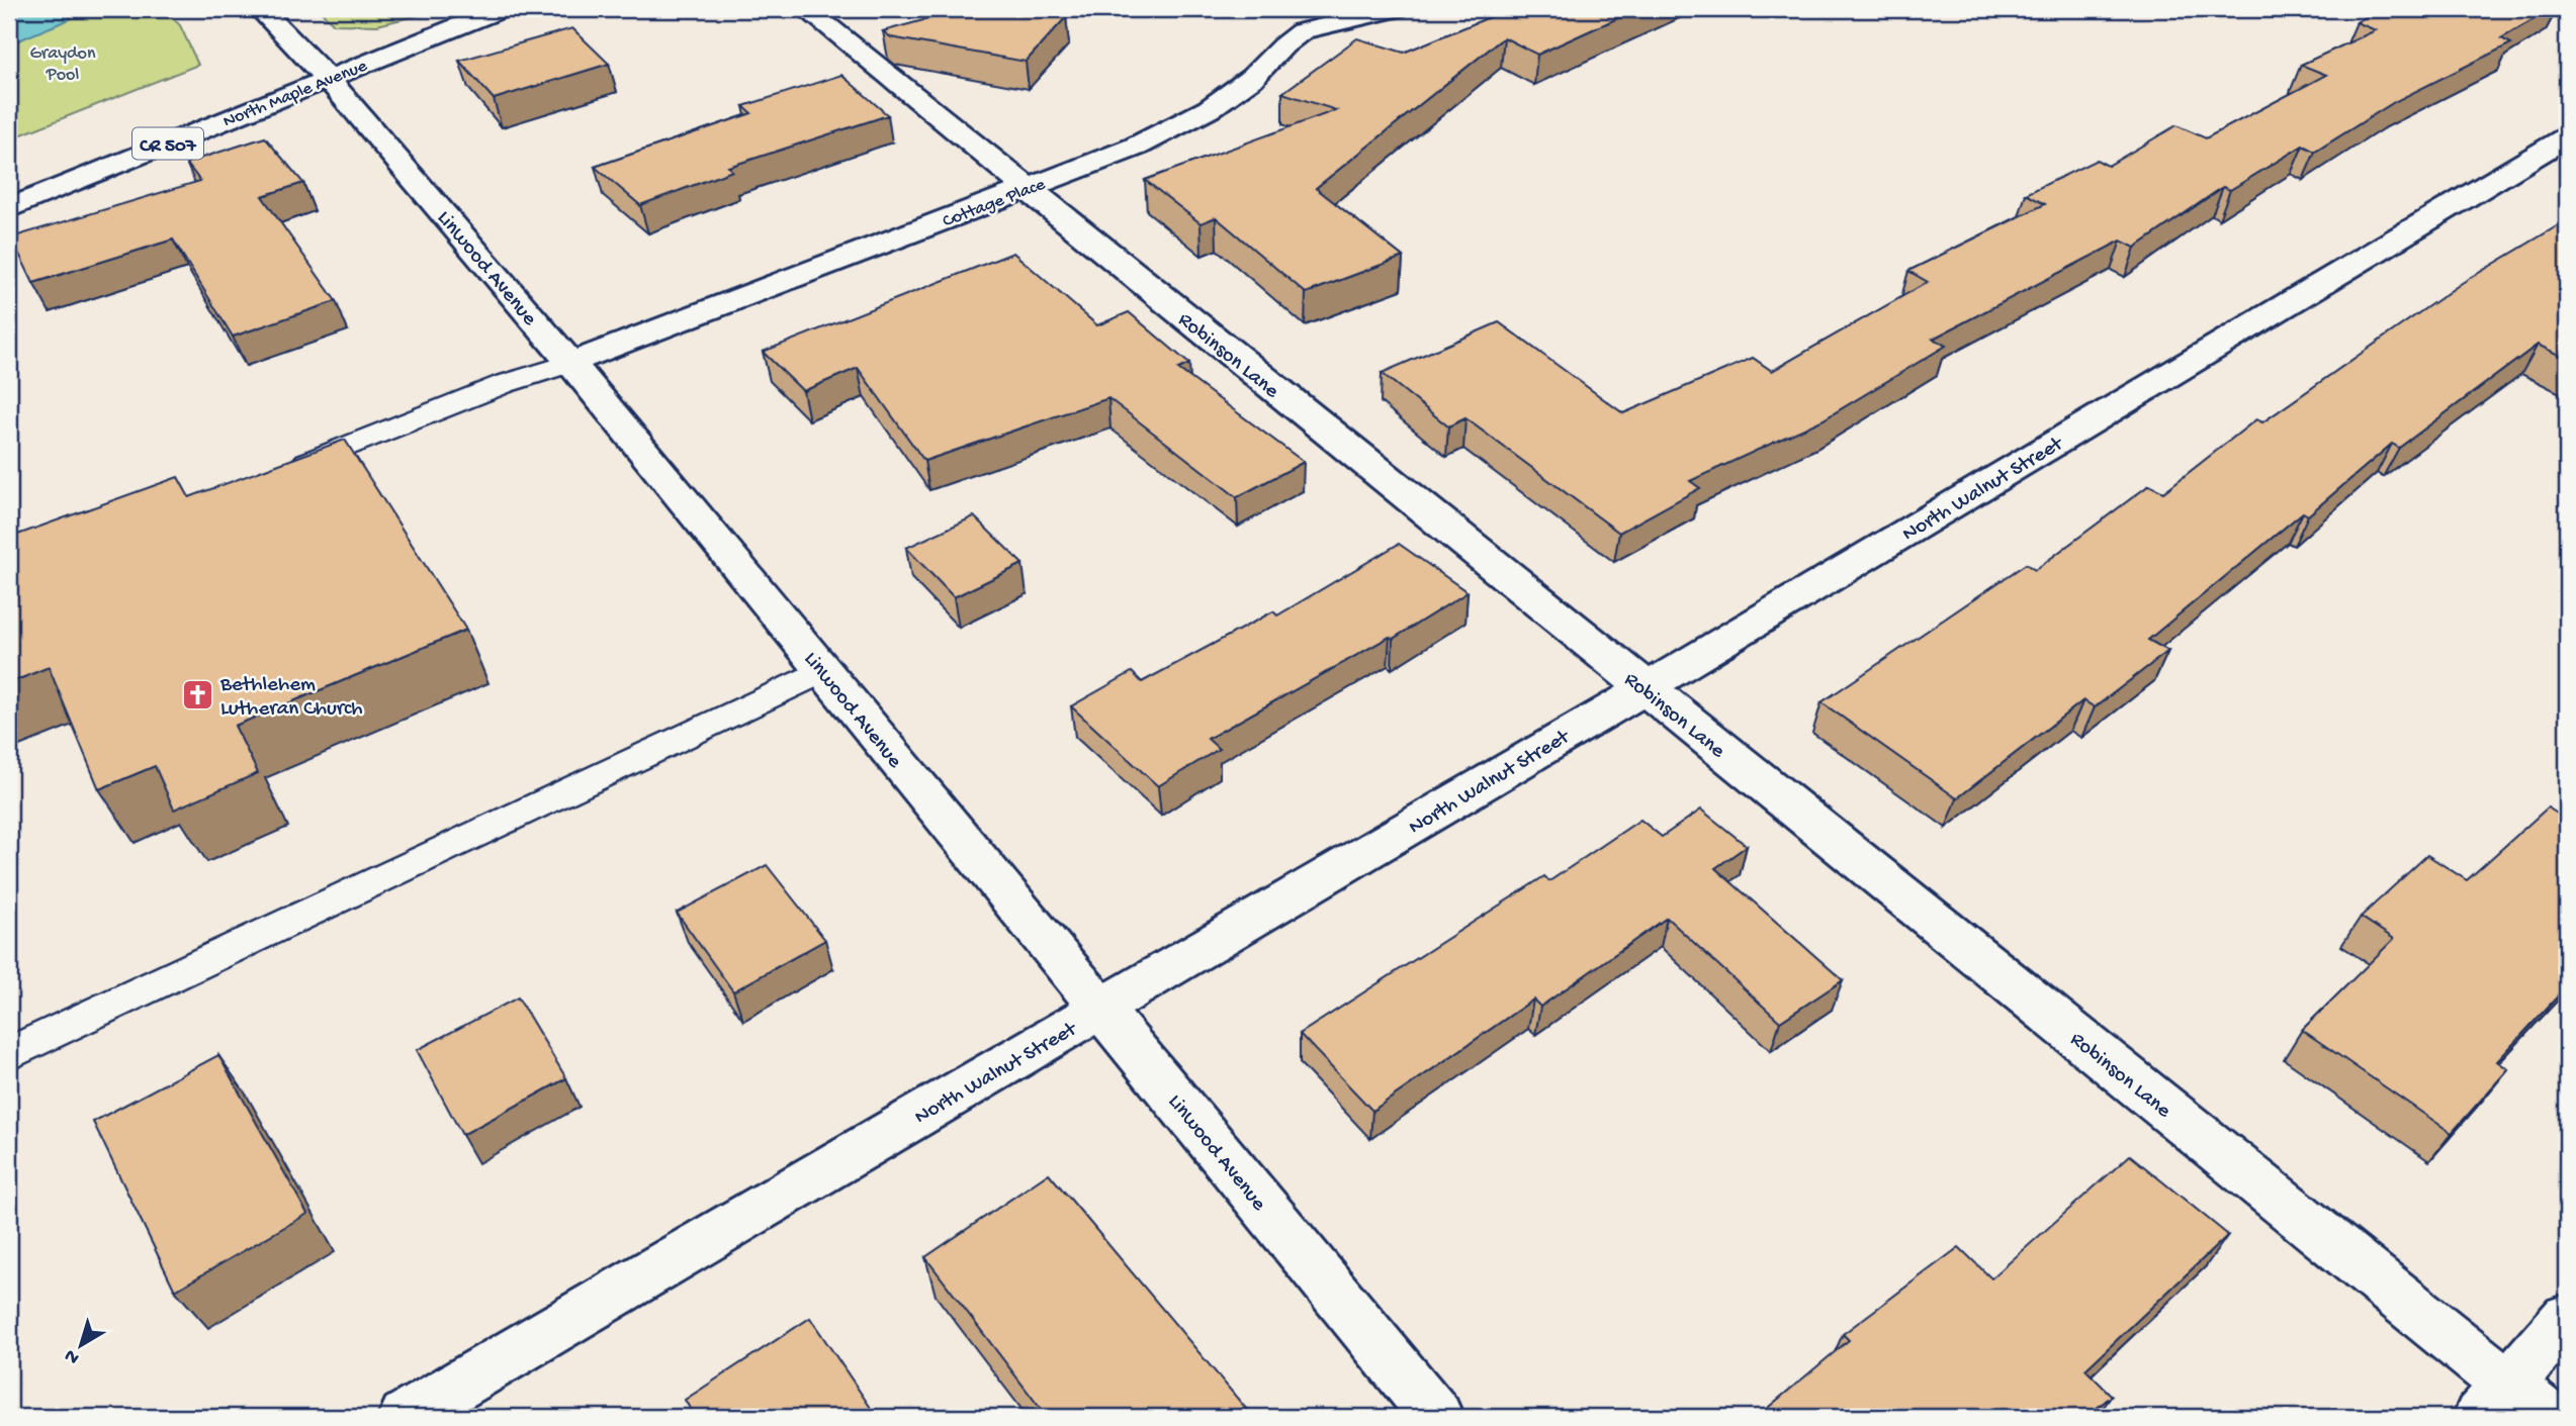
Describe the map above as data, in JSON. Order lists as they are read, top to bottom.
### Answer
{
  "streets": {
    "street": [
      "North Maple Avenue",
      "CR 507",
      "Cottage Place",
      "Linwood Avenue",
      "Robinson Lane",
      "North Walnut Street"
    ]
  },
  "crossings": [
    ["North Maple Avenue", "Linwood Avenue"],
    ["Cottage Place", "Linwood Avenue"],
    ["Cottage Place", "Robinson Lane"],
    ["Linwood Avenue", "North Walnut Street"],
    ["Robinson Lane", "North Walnut Street"]
  ],
  "parks": ["Graydon Pool"],
  "places": {
    "church": ["Bethlehem Lutheran Church"]
  },
  "north": "bottom left"
}
